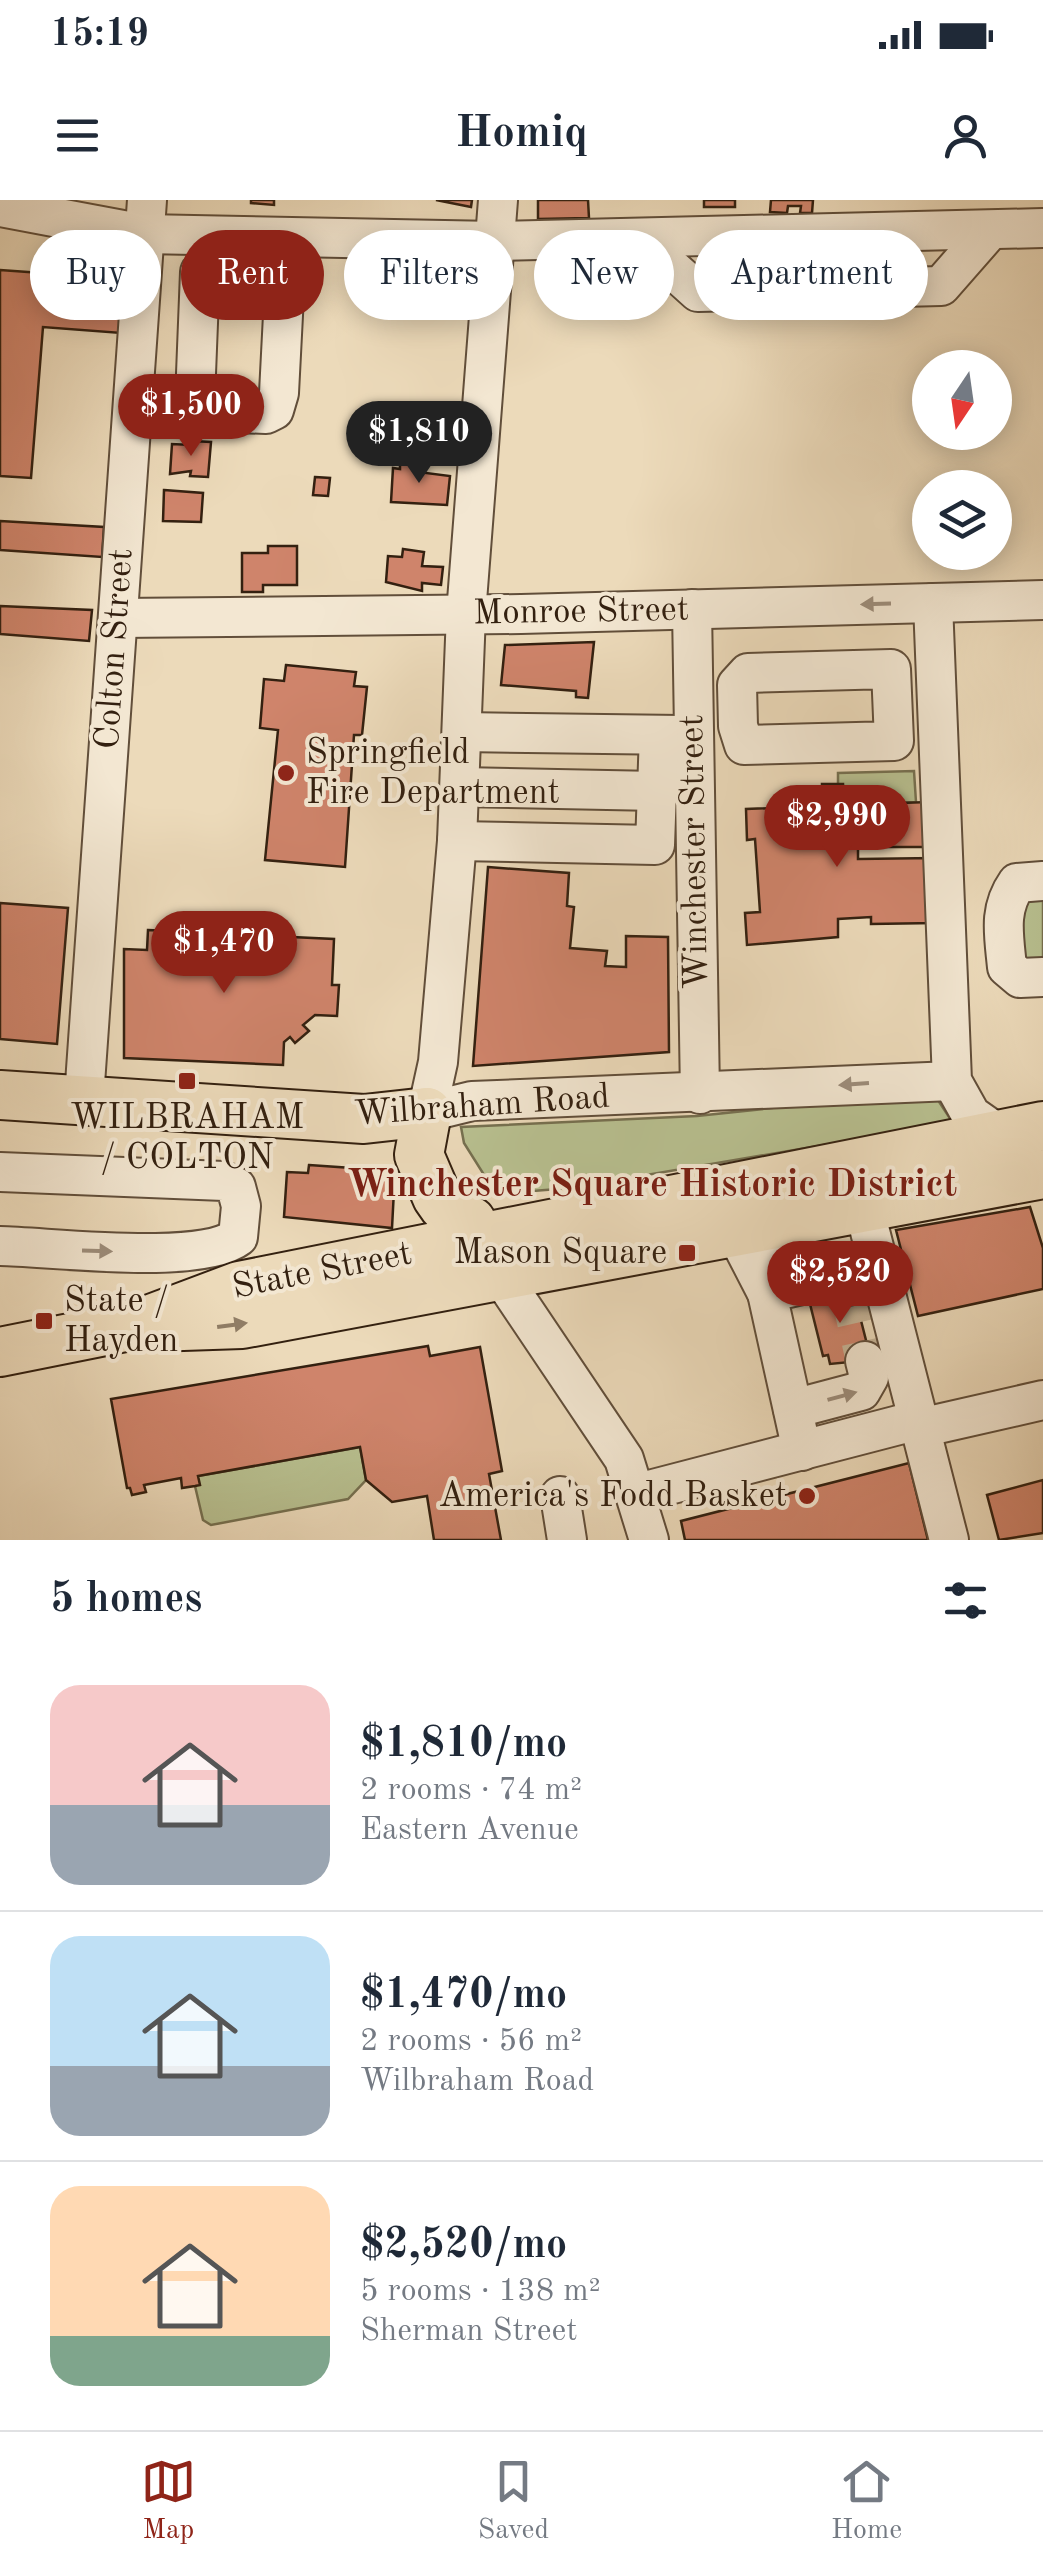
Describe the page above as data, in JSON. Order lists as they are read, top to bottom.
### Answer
{
  "streets": {
    "main road": ["Wilbraham Road", "State Street"],
    "street": ["Monroe Street", "Colton Street", "Winchester Street"]
  },
  "crossings": [
    ["Monroe Street", "Colton Street"],
    ["Monroe Street", "Winchester Street"],
    ["Colton Street", "Wilbraham Road"],
    ["Winchester Street", "Wilbraham Road"]
  ],
  "districts": ["Winchester Square Historic District"],
  "places": {
    "other": ["Springfield Fire Department", "America's Fodd Basket"],
    "transit": ["WILBRAHAM / COLTON", "Mason Square", "State / Hayden"]
  },
  "north": "bottom",
  "page": {
    "status": "15:19",
    "header": "Homiq",
    "chip": [
      "Buy",
      "Rent",
      "Filters",
      "New",
      "Apartment"
    ],
    "price": [
      "$1,500",
      "$1,810",
      "$2,990",
      "$1,470",
      "$2,520"
    ],
    "heading": "5 homes",
    "list": [
      {
        "name": "$1,810/mo",
        "note": "2 rooms · 74 m² · Eastern Avenue"
      },
      {
        "name": "$1,470/mo",
        "note": "2 rooms · 56 m² · Wilbraham Road"
      },
      {
        "name": "$2,520/mo",
        "note": "5 rooms · 138 m² · Sherman Street"
      }
    ],
    "tabs": ["Map", "Saved", "Home"]
  }
}
